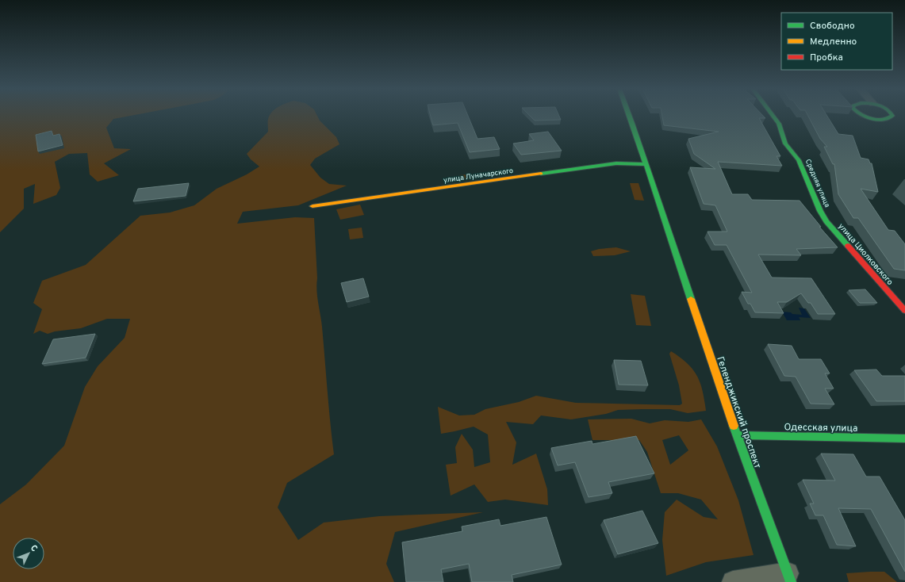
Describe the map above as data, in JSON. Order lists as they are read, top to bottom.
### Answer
{
  "streets": {
    "street": [
      "улица Луначарского",
      "Средняя улица",
      "улица Циолковского",
      "Геленджикский проспект",
      "Одесская улица"
    ]
  },
  "crossings": [
    ["улица Луначарского", "Геленджикский проспект"],
    ["Средняя улица", "улица Циолковского"],
    ["Геленджикский проспект", "Одесская улица"]
  ],
  "legend": ["Свободно", "Медленно", "Пробка"],
  "north": "top right"
}
